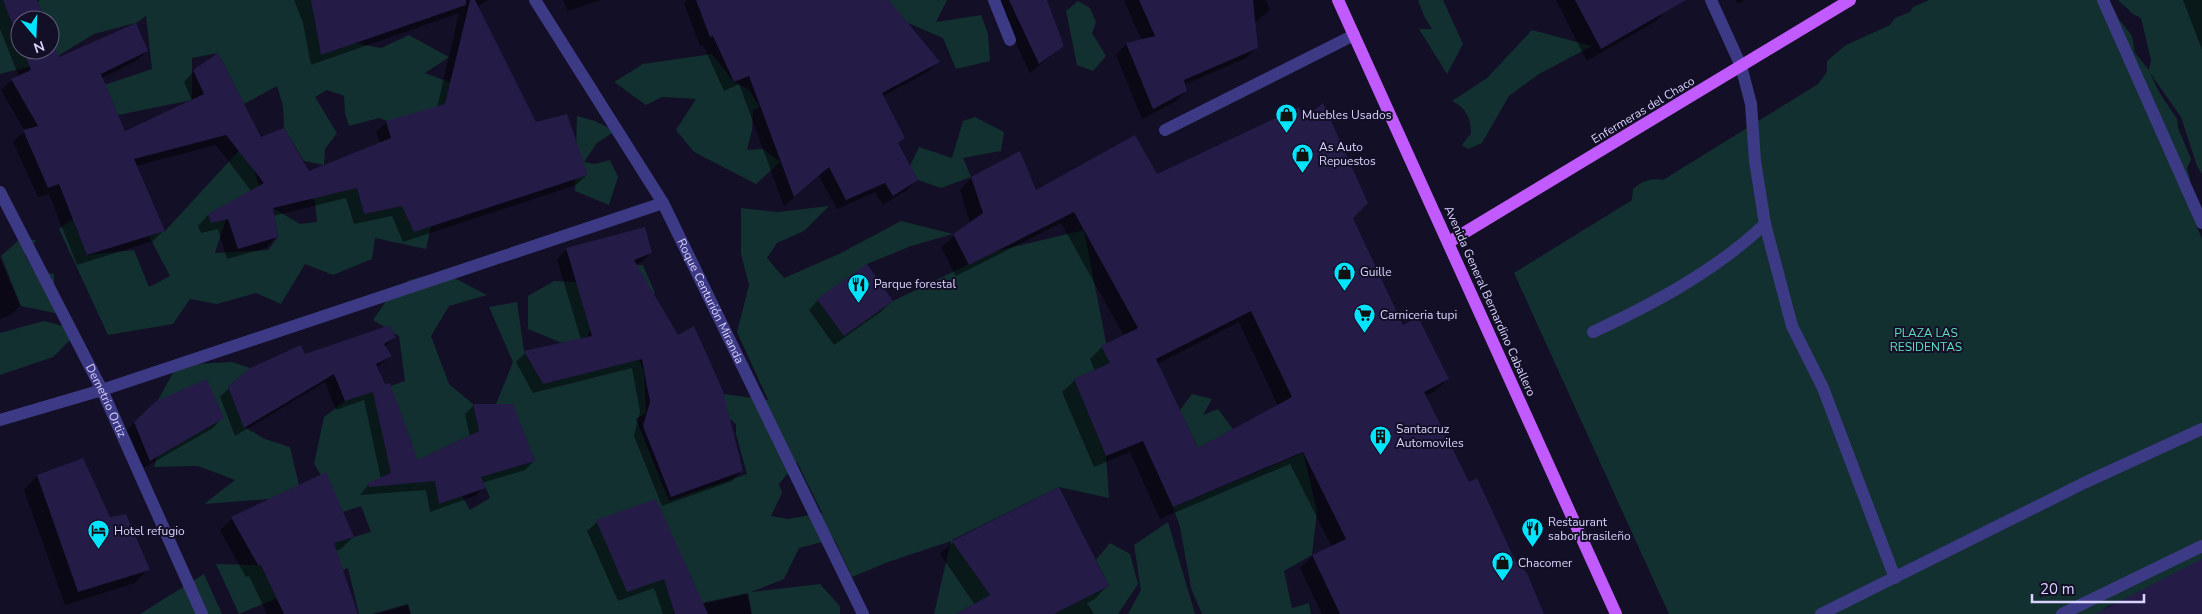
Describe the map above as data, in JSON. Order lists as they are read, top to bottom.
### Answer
{
  "streets": {
    "main road": ["Enfermeras del Chaco", "Avenida General Bernardino Caballero"],
    "street": ["Roque Centurión Miranda", "Demetrio Ortiz"]
  },
  "crossings": [
    ["Enfermeras del Chaco", "Avenida General Bernardino Caballero"]
  ],
  "parks": ["PLAZA LAS RESIDENTAS"],
  "places": {
    "shop": [
      "Muebles Usados",
      "As Auto Repuestos",
      "Guille",
      "Chacomer"
    ],
    "restaurant": ["Parque forestal", "Restaurant sabor brasileño"],
    "supermarket": ["Carniceria tupi"],
    "building": ["Santacruz Automoviles"],
    "hotel": ["Hotel refugio"]
  },
  "scale_bar": "20 m",
  "north": "bottom"
}
